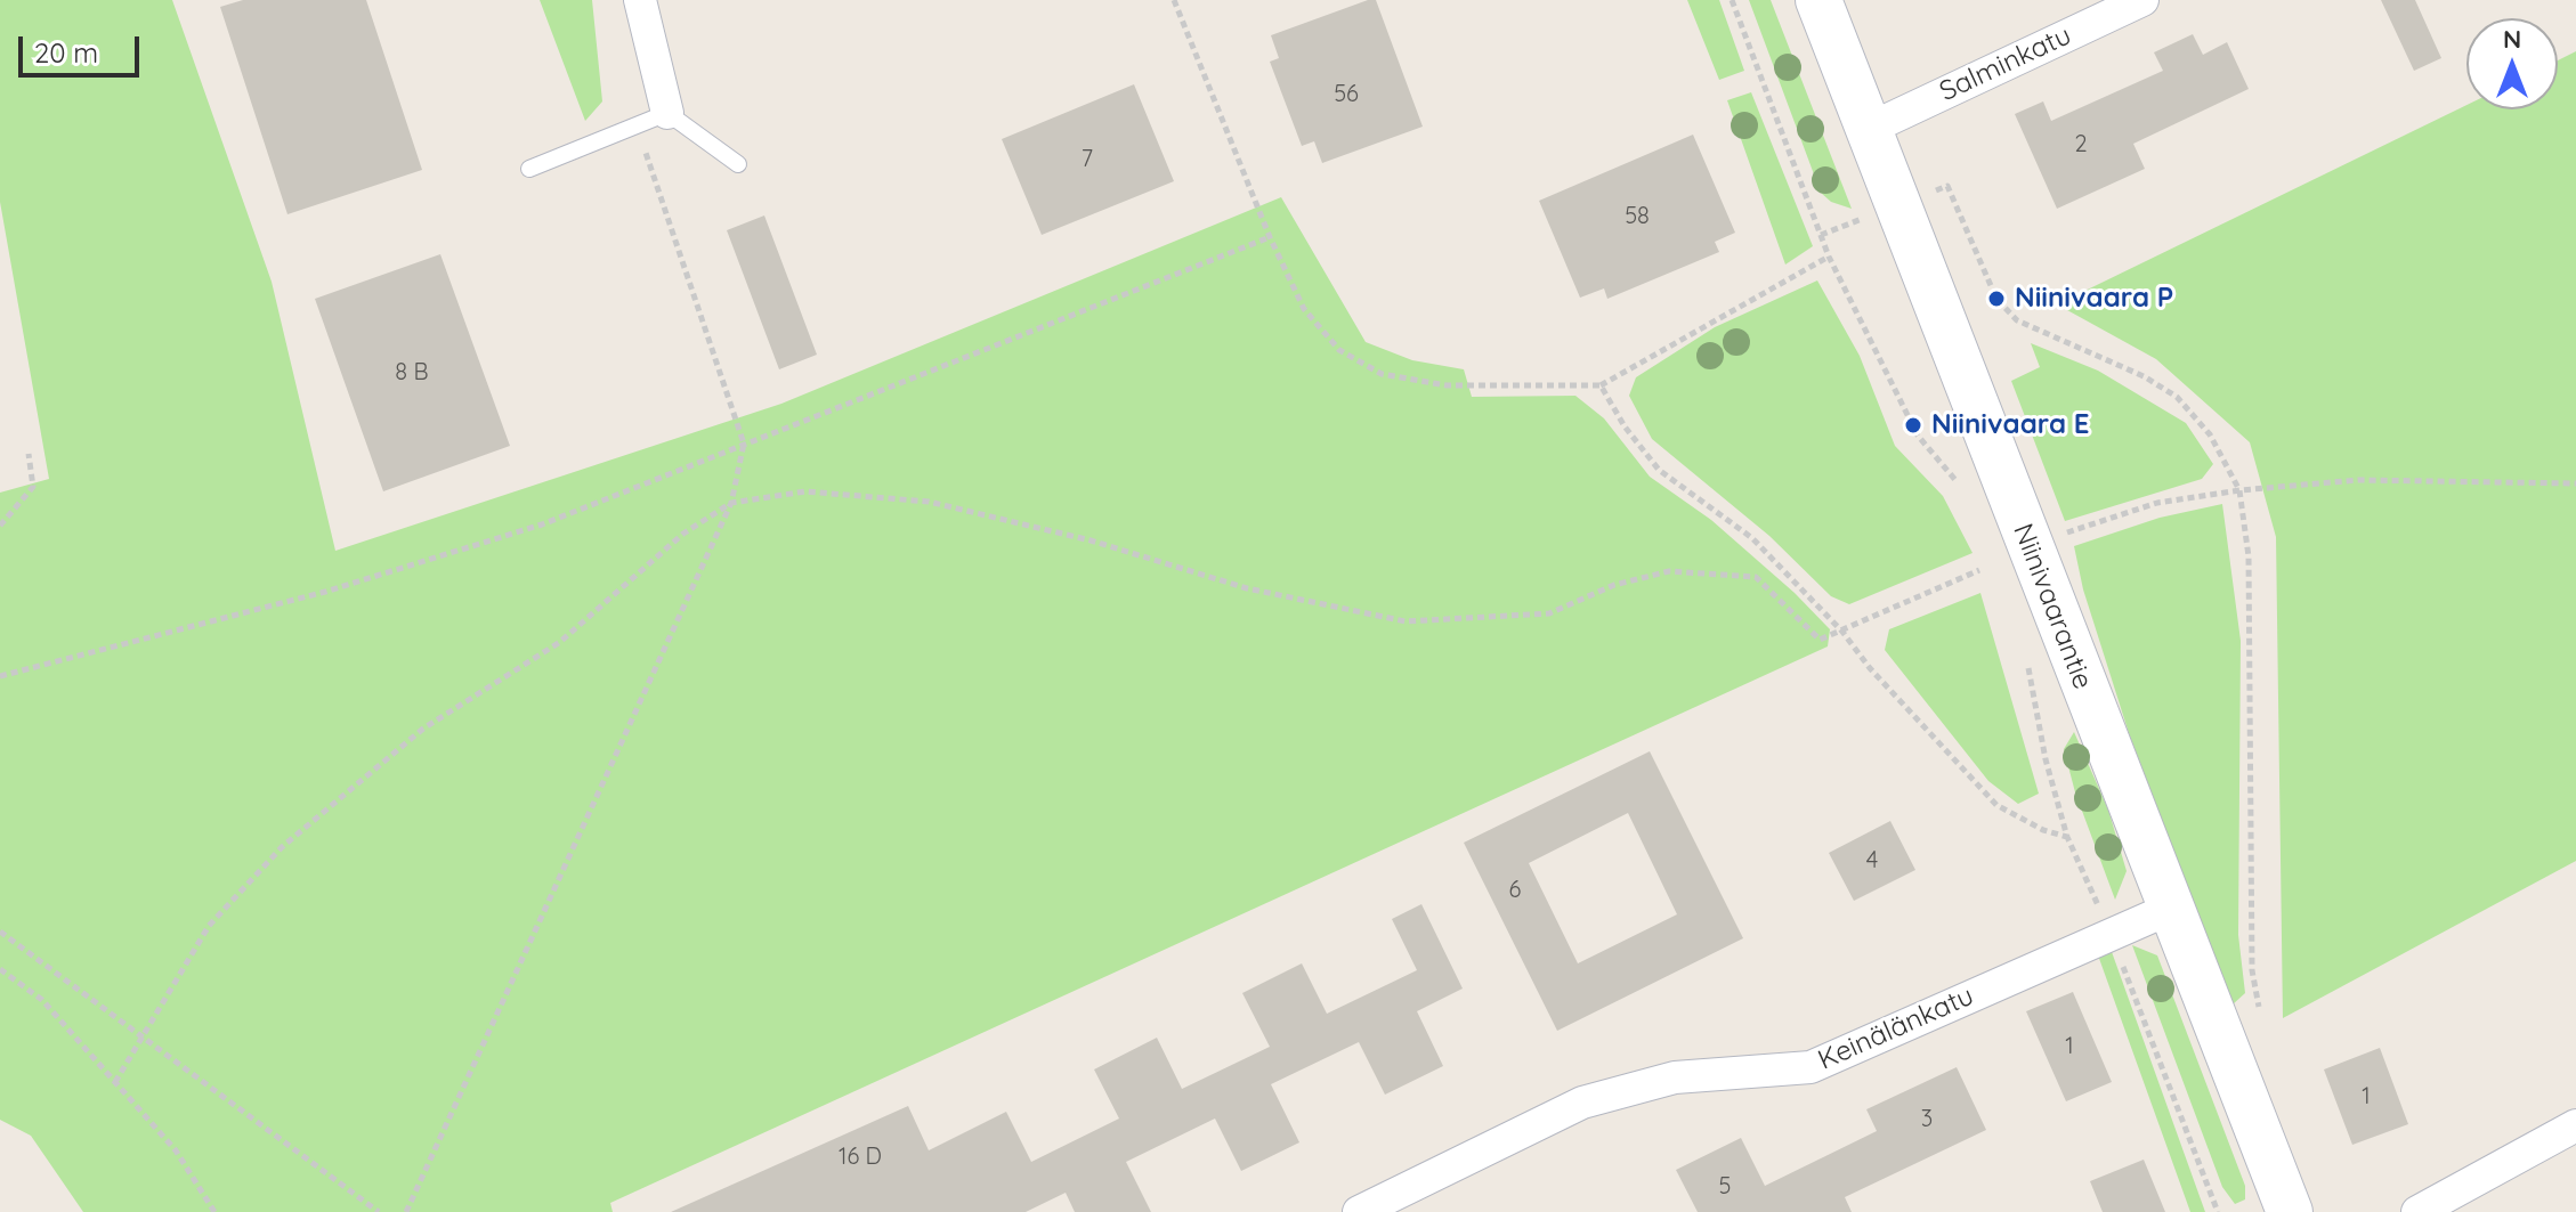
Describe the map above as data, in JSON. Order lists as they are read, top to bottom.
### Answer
{
  "streets": {
    "main road": ["Niinivaarantie"],
    "street": ["Salminkatu", "Keinälänkatu"]
  },
  "crossings": [
    ["Salminkatu", "Niinivaarantie"],
    ["Niinivaarantie", "Keinälänkatu"]
  ],
  "places": ["Niinivaara P", "Niinivaara E"],
  "house_numbers": [
    "56",
    "2",
    "7",
    "58",
    "8 B",
    "4",
    "6",
    "1",
    "1",
    "3",
    "16 D",
    "5"
  ],
  "scale_bar": "20 m",
  "north": "top"
}
